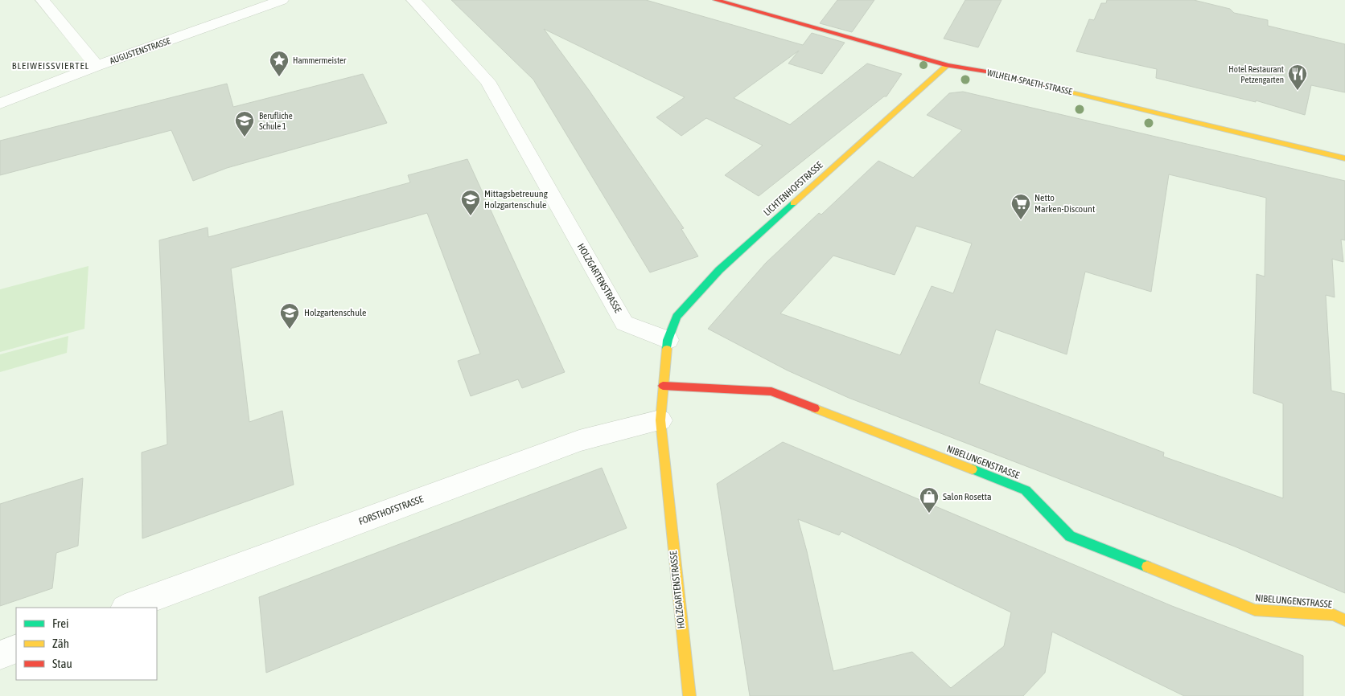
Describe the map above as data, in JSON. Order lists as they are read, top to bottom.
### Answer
{
  "streets": {
    "street": [
      "AUGUSTENSTRASSE",
      "WILHELM-SPAETH-STRASSE",
      "LICHTENHOFSTRASSE",
      "HOLZGARTENSTRASSE",
      "NIBELUNGENSTRASSE",
      "FORSTHOFSTRASSE"
    ]
  },
  "crossings": [
    ["WILHELM-SPAETH-STRASSE", "LICHTENHOFSTRASSE"],
    ["LICHTENHOFSTRASSE", "HOLZGARTENSTRASSE"],
    ["HOLZGARTENSTRASSE", "NIBELUNGENSTRASSE"],
    ["HOLZGARTENSTRASSE", "FORSTHOFSTRASSE"]
  ],
  "districts": ["BLEIWEISSVIERTEL"],
  "places": {
    "place": ["Hammermeister"],
    "restaurant": ["Hotel Restaurant Petzengarten"],
    "school or university": ["Berufliche Schule 1", "Mittagsbetreuung Holzgartenschule", "Holzgartenschule"],
    "supermarket": ["Netto Marken-Discount"],
    "shop": ["Salon Rosetta"]
  },
  "legend": ["Frei", "Zäh", "Stau"]
}
